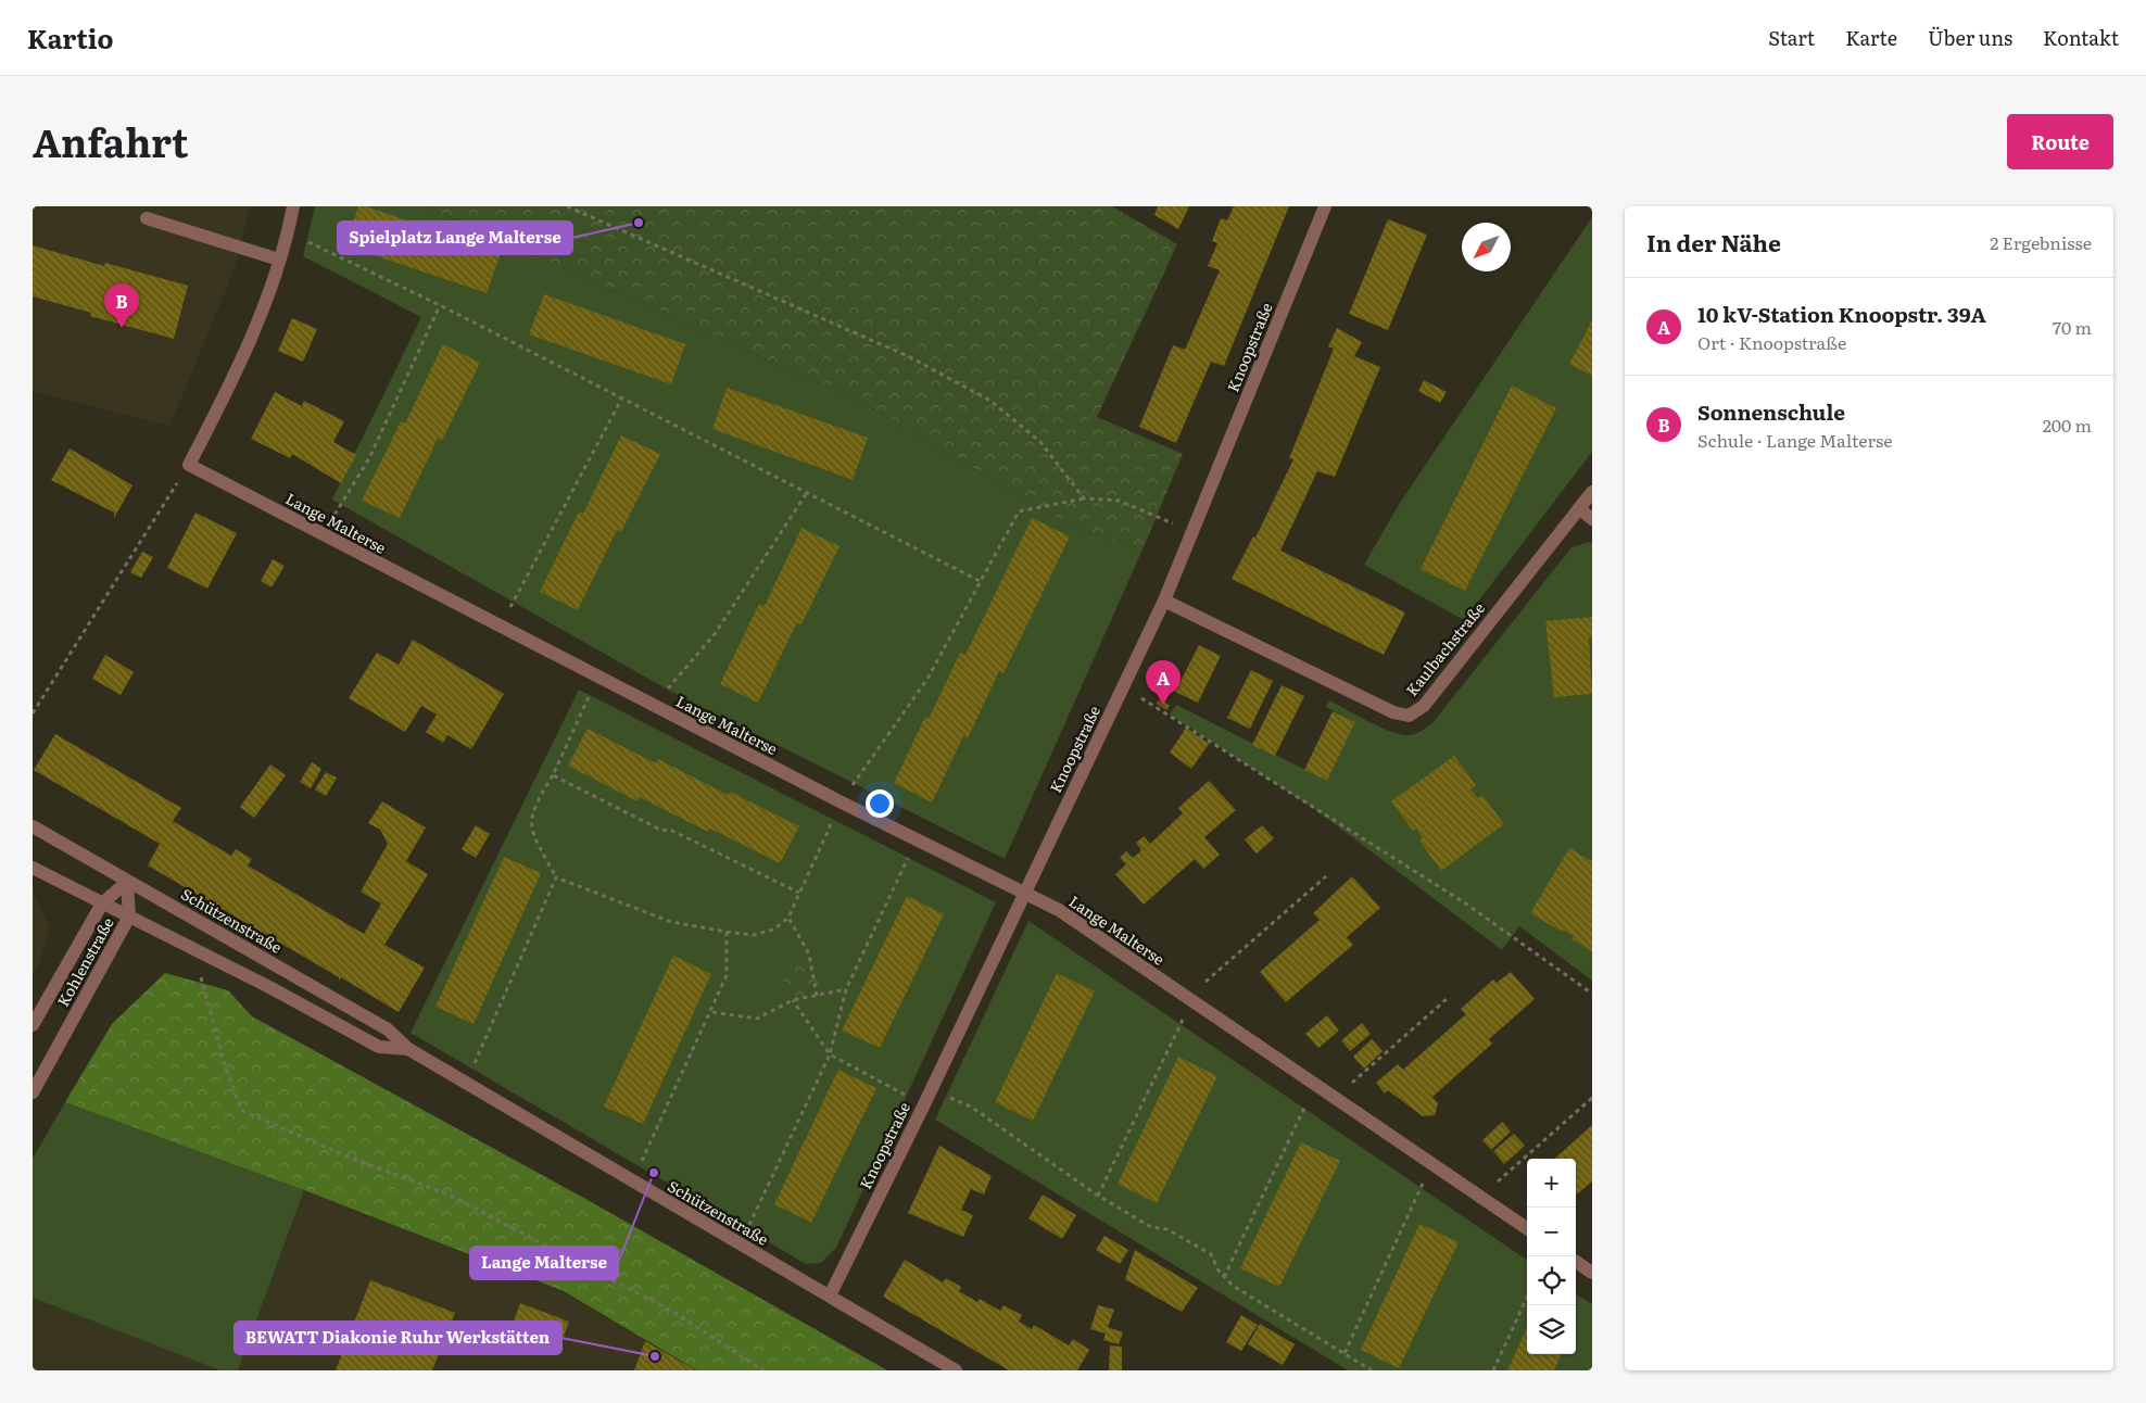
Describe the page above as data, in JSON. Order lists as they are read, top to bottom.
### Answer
{
  "streets": {
    "street": [
      "Knoopstraße",
      "Lange Malterse",
      "Kaulbachstraße",
      "Schützenstraße",
      "Kohlenstraße"
    ]
  },
  "crossings": [
    ["Knoopstraße", "Lange Malterse"],
    ["Knoopstraße", "Kaulbachstraße"],
    ["Knoopstraße", "Schützenstraße"],
    ["Schützenstraße", "Kohlenstraße"]
  ],
  "places": ["Spielplatz Lange Malterse", "Lange Malterse", "BEWATT Diakonie Ruhr Werkstätten"],
  "north": "bottom left",
  "page": {
    "header": "Kartio",
    "nav": [
      "Start",
      "Karte",
      "Über uns",
      "Kontakt"
    ],
    "title": "Anfahrt",
    "buttons": "Route",
    "heading": ["In der Nähe", "2 Ergebnisse"],
    "list": [
      {
        "mark": "A",
        "name": "10 kV-Station Knoopstr. 39A",
        "note": "Ort · Knoopstraße",
        "value": "70 m"
      },
      {
        "mark": "B",
        "name": "Sonnenschule",
        "note": "Schule · Lange Malterse",
        "value": "200 m"
      }
    ],
    "pins": ["B", "A"],
    "map_buttons": ["+", "−"]
  }
}
